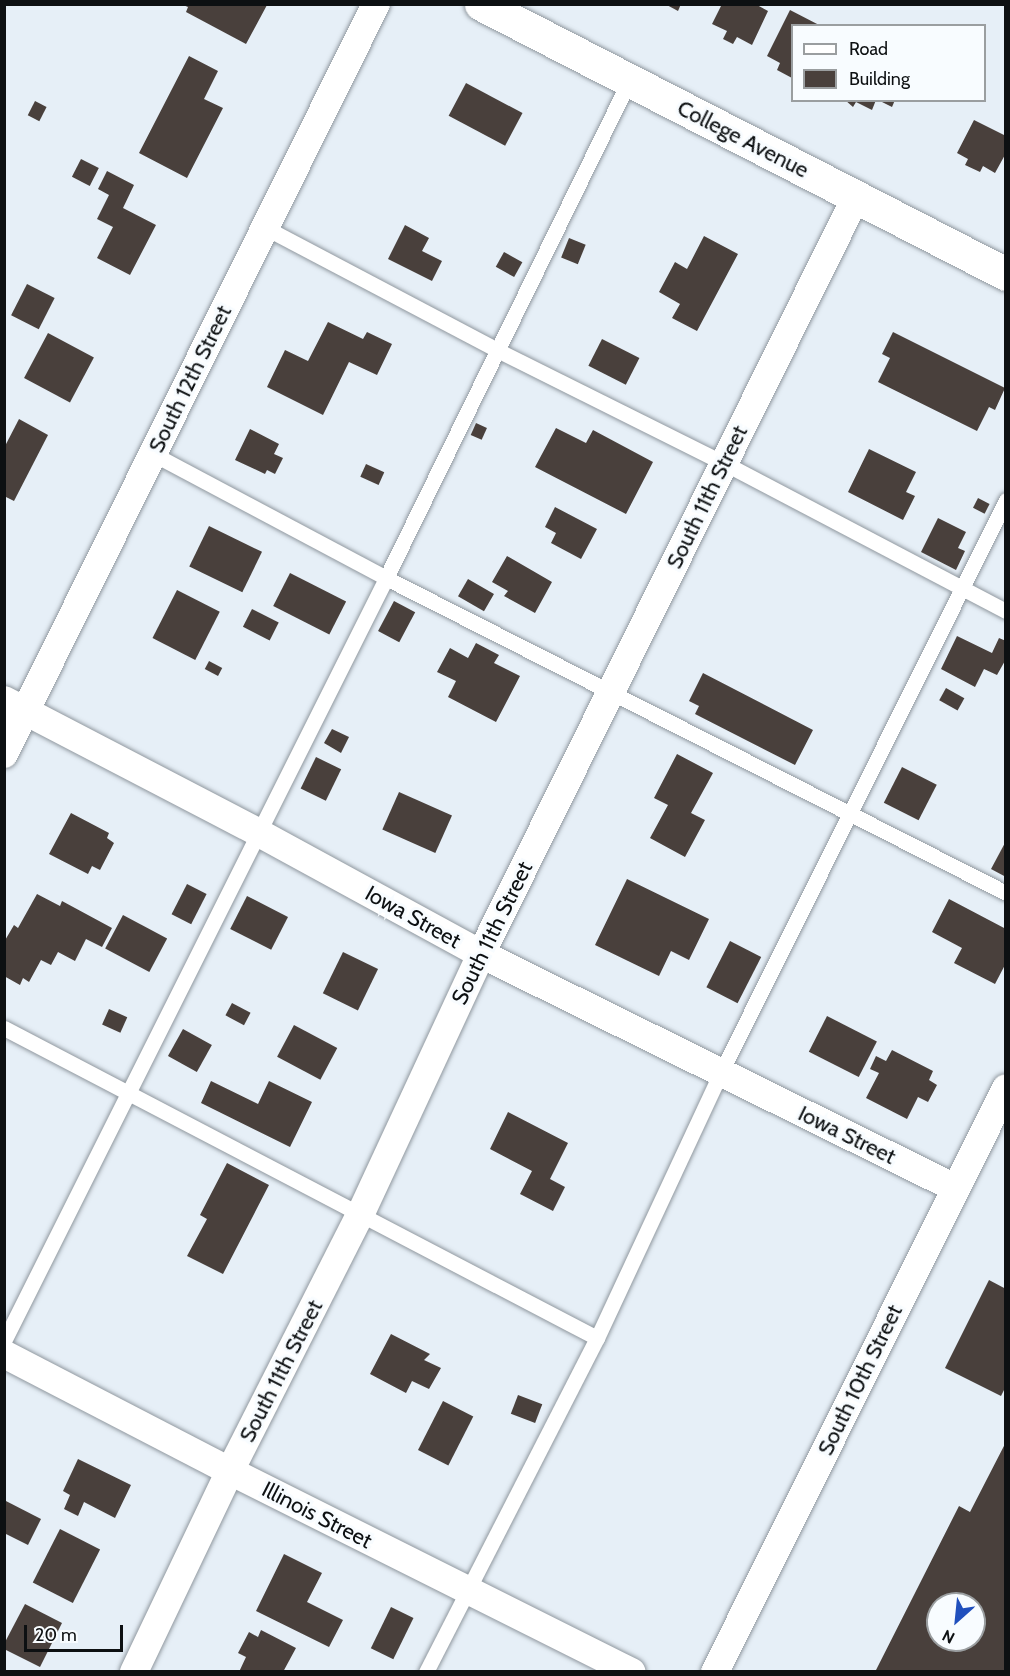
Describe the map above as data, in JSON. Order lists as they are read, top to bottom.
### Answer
{
  "streets": {
    "main road": ["College Avenue"],
    "street": [
      "South 12th Street",
      "South 11th Street",
      "Iowa Street",
      "South 10th Street",
      "Illinois Street"
    ]
  },
  "crossings": [
    ["College Avenue", "South 11th Street"],
    ["South 12th Street", "Iowa Street"],
    ["South 11th Street", "Iowa Street"],
    ["South 11th Street", "Illinois Street"],
    ["Iowa Street", "South 10th Street"]
  ],
  "legend": ["Road", "Building"],
  "scale_bar": "20 m",
  "north": "bottom left"
}
